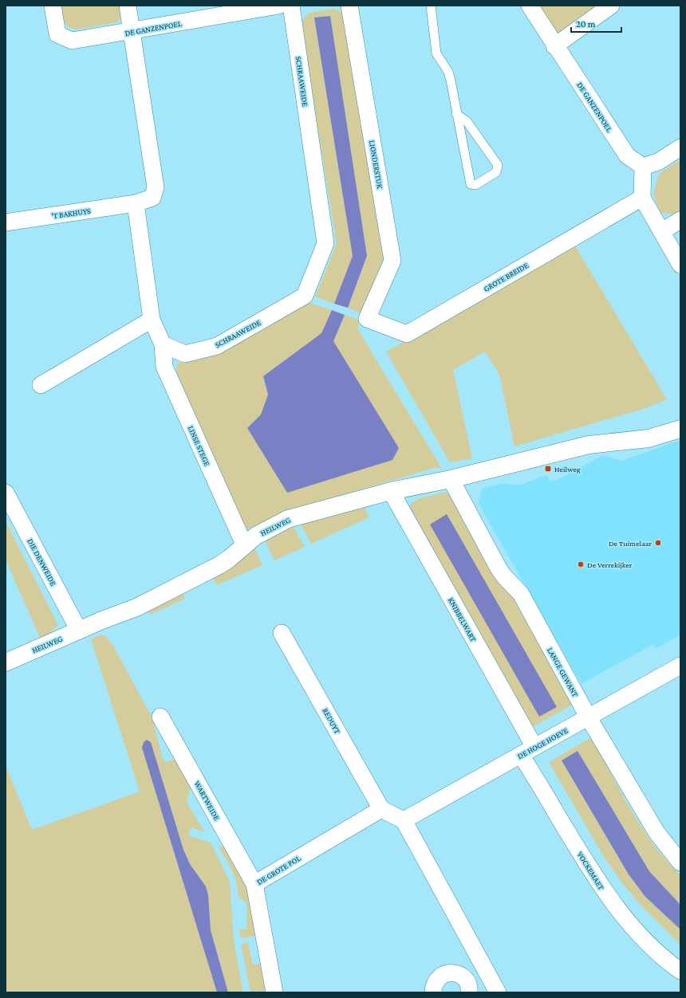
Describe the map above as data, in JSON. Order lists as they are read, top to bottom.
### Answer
{
  "streets": {
    "street": [
      "DE GANZENPOEL",
      "SCHRAAWEIDE",
      "LIONDERSTUK",
      "'T BAKHUYS",
      "GROTE BREIDE",
      "LINSE STEGE",
      "HEILWEG",
      "DIE DENWEIDE",
      "KNIBBELWART",
      "LANGE GEWANT",
      "REDUYT",
      "DE HOGE HOEVE",
      "WARTWEIDE",
      "DE GROTE POL",
      "VOCKEMAET"
    ]
  },
  "crossings": [
    ["SCHRAAWEIDE", "LINSE STEGE"],
    ["LIONDERSTUK", "GROTE BREIDE"],
    ["LINSE STEGE", "HEILWEG"],
    ["HEILWEG", "DIE DENWEIDE"],
    ["HEILWEG", "KNIBBELWART"],
    ["HEILWEG", "LANGE GEWANT"],
    ["KNIBBELWART", "DE HOGE HOEVE"],
    ["KNIBBELWART", "VOCKEMAET"],
    ["LANGE GEWANT", "DE HOGE HOEVE"],
    ["REDUYT", "DE GROTE POL"],
    ["DE HOGE HOEVE", "VOCKEMAET"],
    ["WARTWEIDE", "DE GROTE POL"]
  ],
  "places": {
    "transit": ["Heilweg"],
    "other": ["De Tuimelaar", "De Verrekijker"]
  },
  "scale_bar": "20 m"
}
